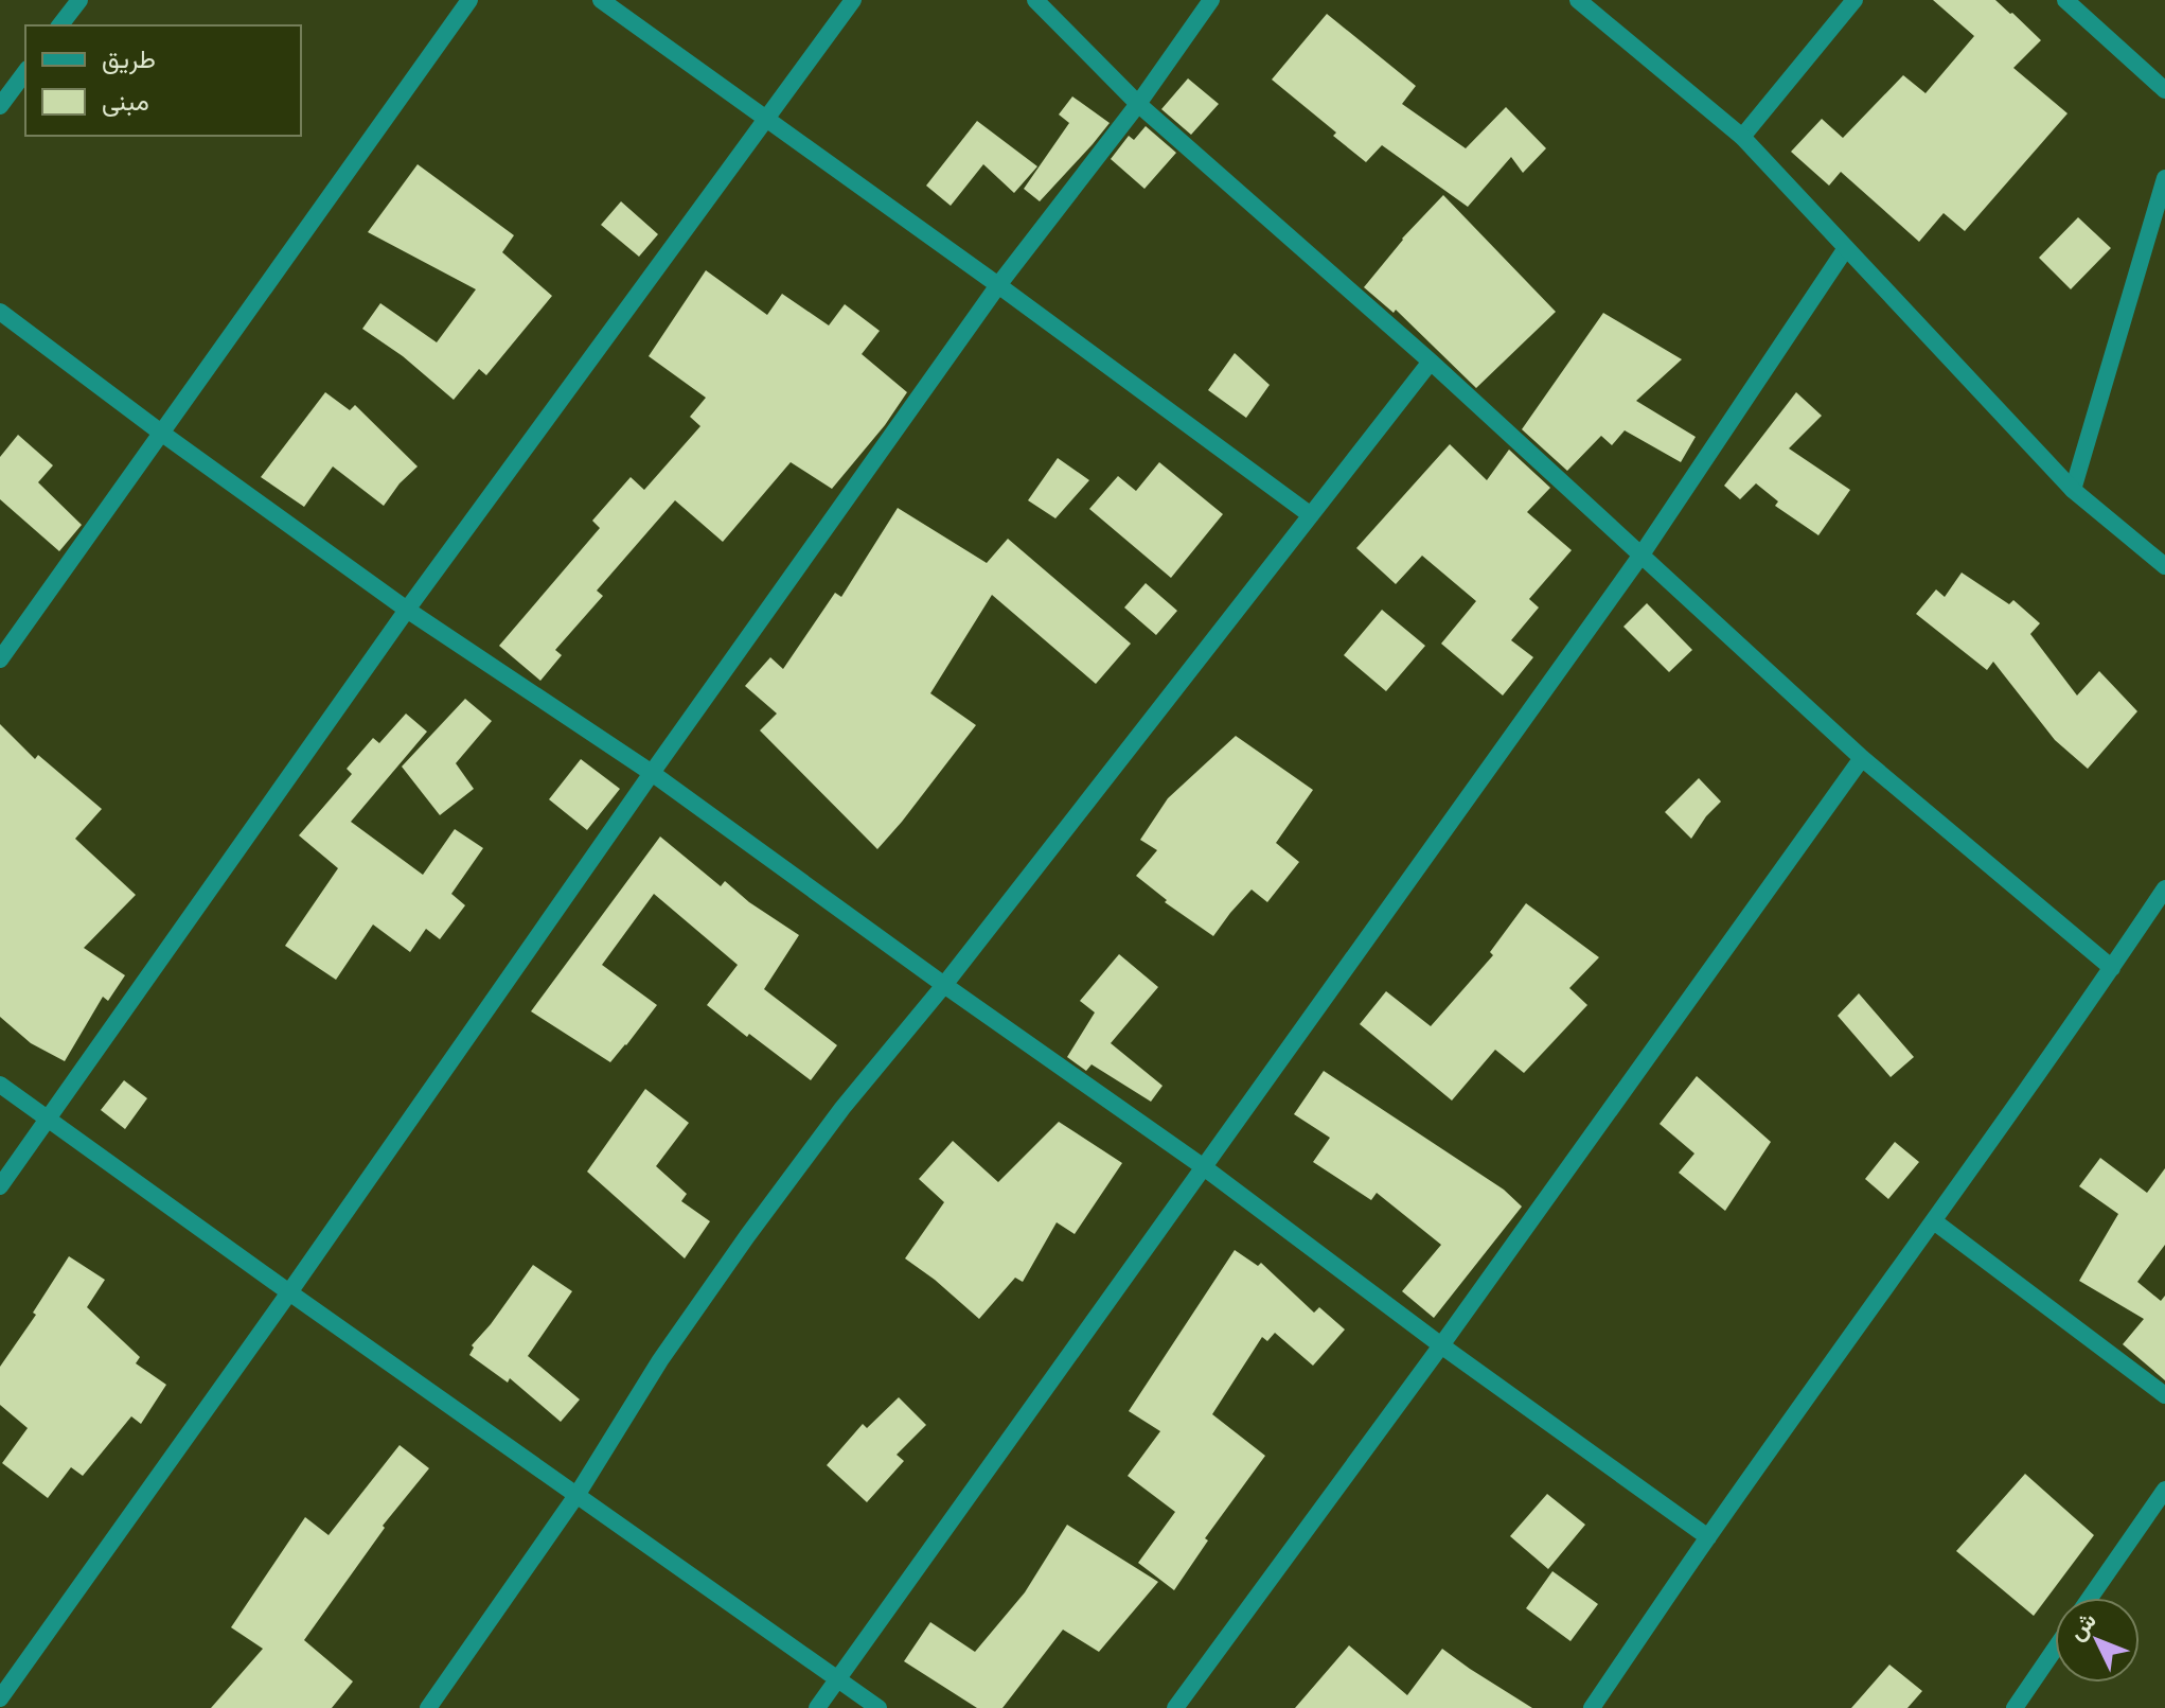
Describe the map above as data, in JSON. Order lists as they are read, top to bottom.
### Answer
{
  "legend": ["طريق", "مبنى"],
  "north": "top left"
}
